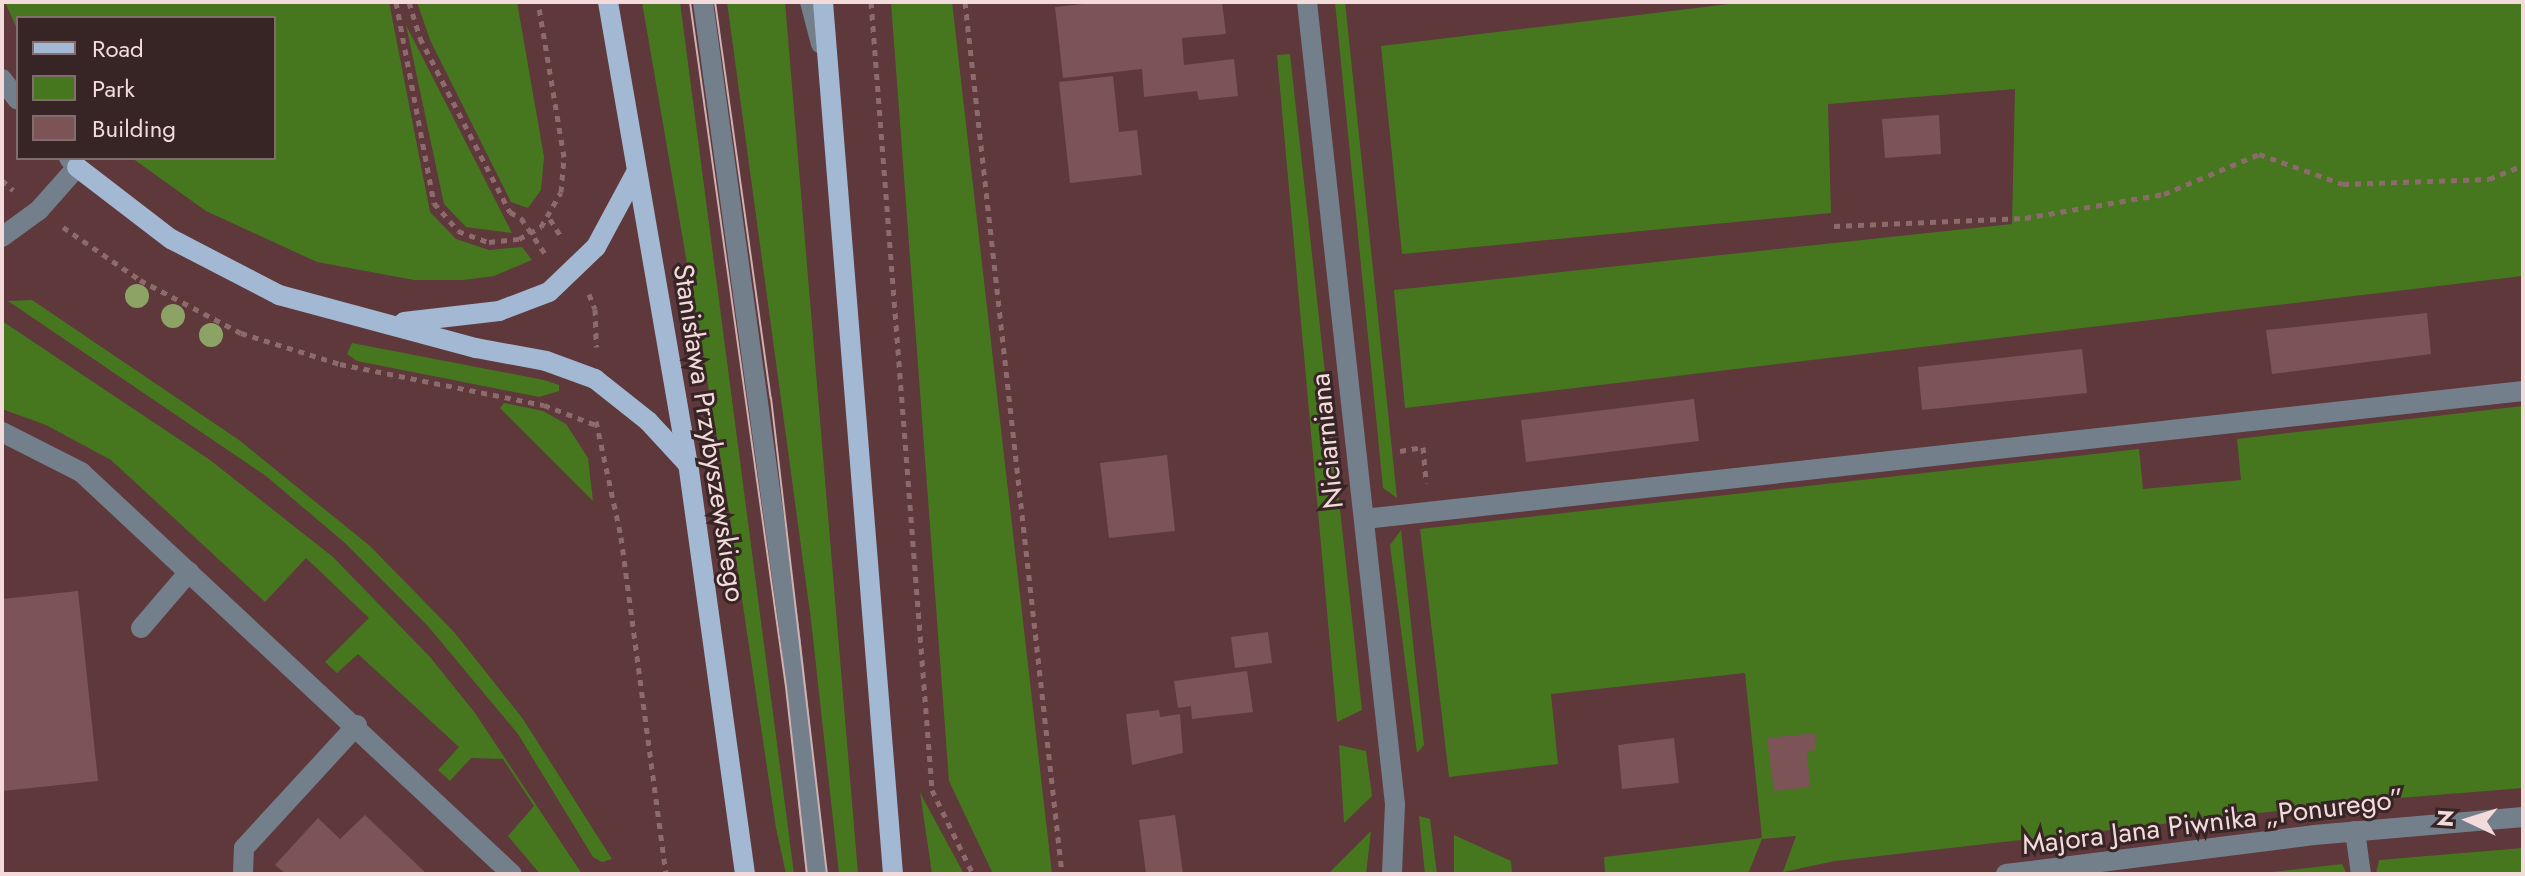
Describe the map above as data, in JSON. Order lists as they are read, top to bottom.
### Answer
{
  "streets": {
    "main road": ["Stanisława Przybyszewskiego"],
    "street": ["Niciarniana", "Majora Jana Piwnika „Ponurego”"]
  },
  "legend": ["Road", "Park", "Building"],
  "north": "left"
}
